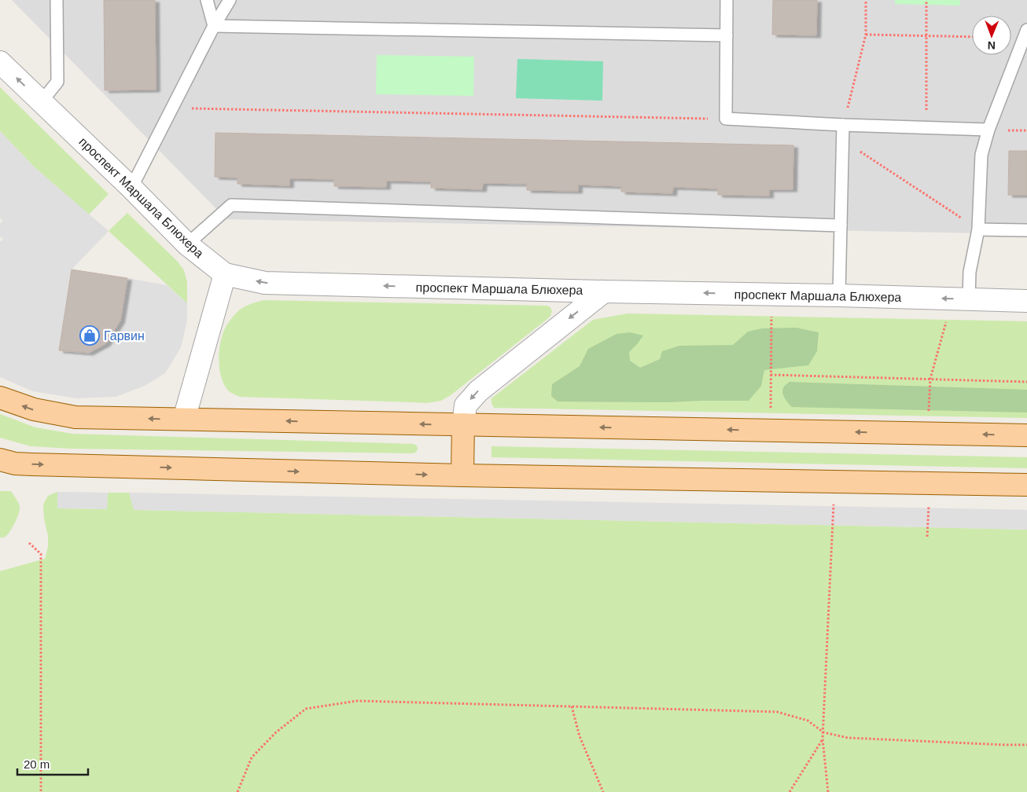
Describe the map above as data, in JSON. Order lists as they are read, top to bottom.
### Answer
{
  "streets": {
    "street": ["проспект Маршала Блюхера"]
  },
  "one_way": ["проспект Маршала Блюхера"],
  "places": {
    "shop": ["Гарвин"]
  },
  "scale_bar": "20 m",
  "north": "bottom"
}
